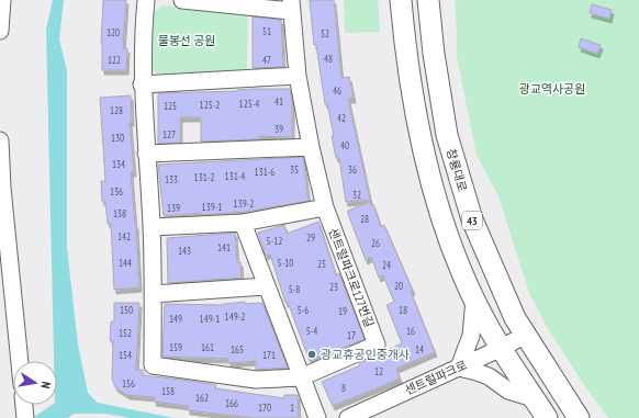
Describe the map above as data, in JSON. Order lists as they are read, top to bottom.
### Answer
{
  "streets": {
    "main road": ["창룡대로", "43"],
    "street": ["센트럴파크로127번길", "센트럴파크로"]
  },
  "crossings": [
    ["창룡대로", "센트럴파크로"],
    ["43", "센트럴파크로"]
  ],
  "parks": ["물봉선 공원", "광교역사공원"],
  "places": ["광교휴공인중개사"],
  "house_numbers": [
    "51",
    "120",
    "52",
    "48",
    "122",
    "47",
    "46",
    "41",
    "125-4",
    "125-2",
    "125",
    "128",
    "42",
    "39",
    "127",
    "130",
    "40",
    "134",
    "35",
    "36",
    "131-6",
    "131-4",
    "131-2",
    "133",
    "136",
    "32",
    "139-2",
    "139-1",
    "139",
    "138",
    "28",
    "142",
    "29",
    "5-12",
    "26",
    "141",
    "143",
    "144",
    "5-10",
    "25",
    "24",
    "20",
    "23",
    "5-8",
    "150",
    "5-6",
    "18",
    "19",
    "149-2",
    "149",
    "149-1",
    "5-4",
    "16",
    "152",
    "17",
    "159",
    "161",
    "165",
    "14",
    "154",
    "171",
    "12",
    "156",
    "8",
    "158",
    "162",
    "166",
    "170",
    "1"
  ],
  "north": "right"
}
